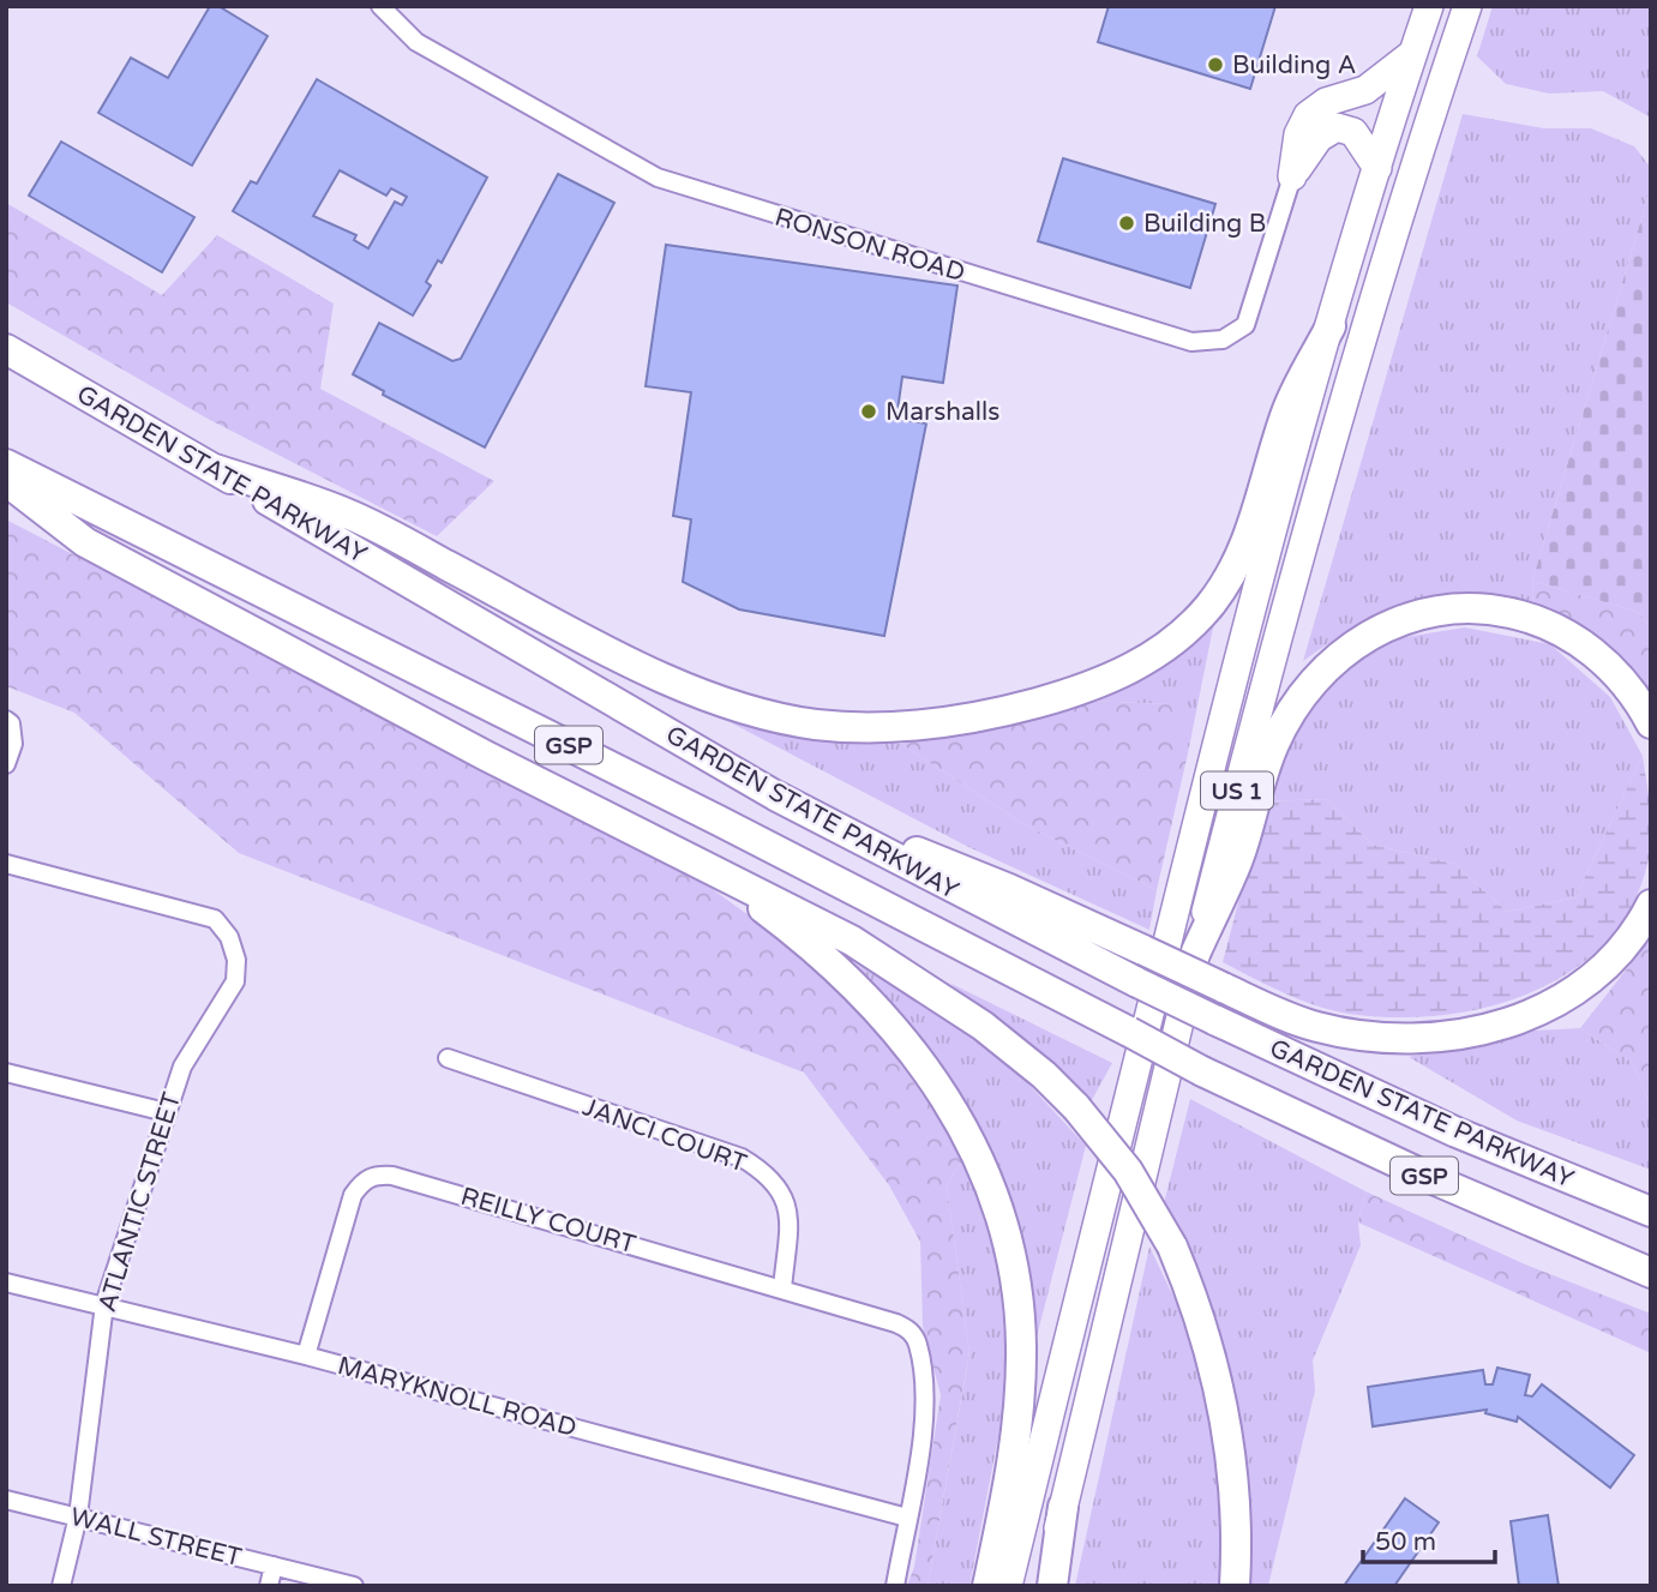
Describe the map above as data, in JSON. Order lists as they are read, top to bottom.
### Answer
{
  "streets": {
    "highway": ["GARDEN STATE PARKWAY", "GSP", "US 1"],
    "street": [
      "RONSON ROAD",
      "JANCI COURT",
      "ATLANTIC STREET",
      "REILLY COURT",
      "MARYKNOLL ROAD",
      "WALL STREET"
    ]
  },
  "crossings": [
    ["JANCI COURT", "REILLY COURT"],
    ["ATLANTIC STREET", "MARYKNOLL ROAD"],
    ["ATLANTIC STREET", "WALL STREET"],
    ["REILLY COURT", "MARYKNOLL ROAD"]
  ],
  "places": ["Building A", "Building B", "Marshalls"],
  "scale_bar": "50 m"
}
